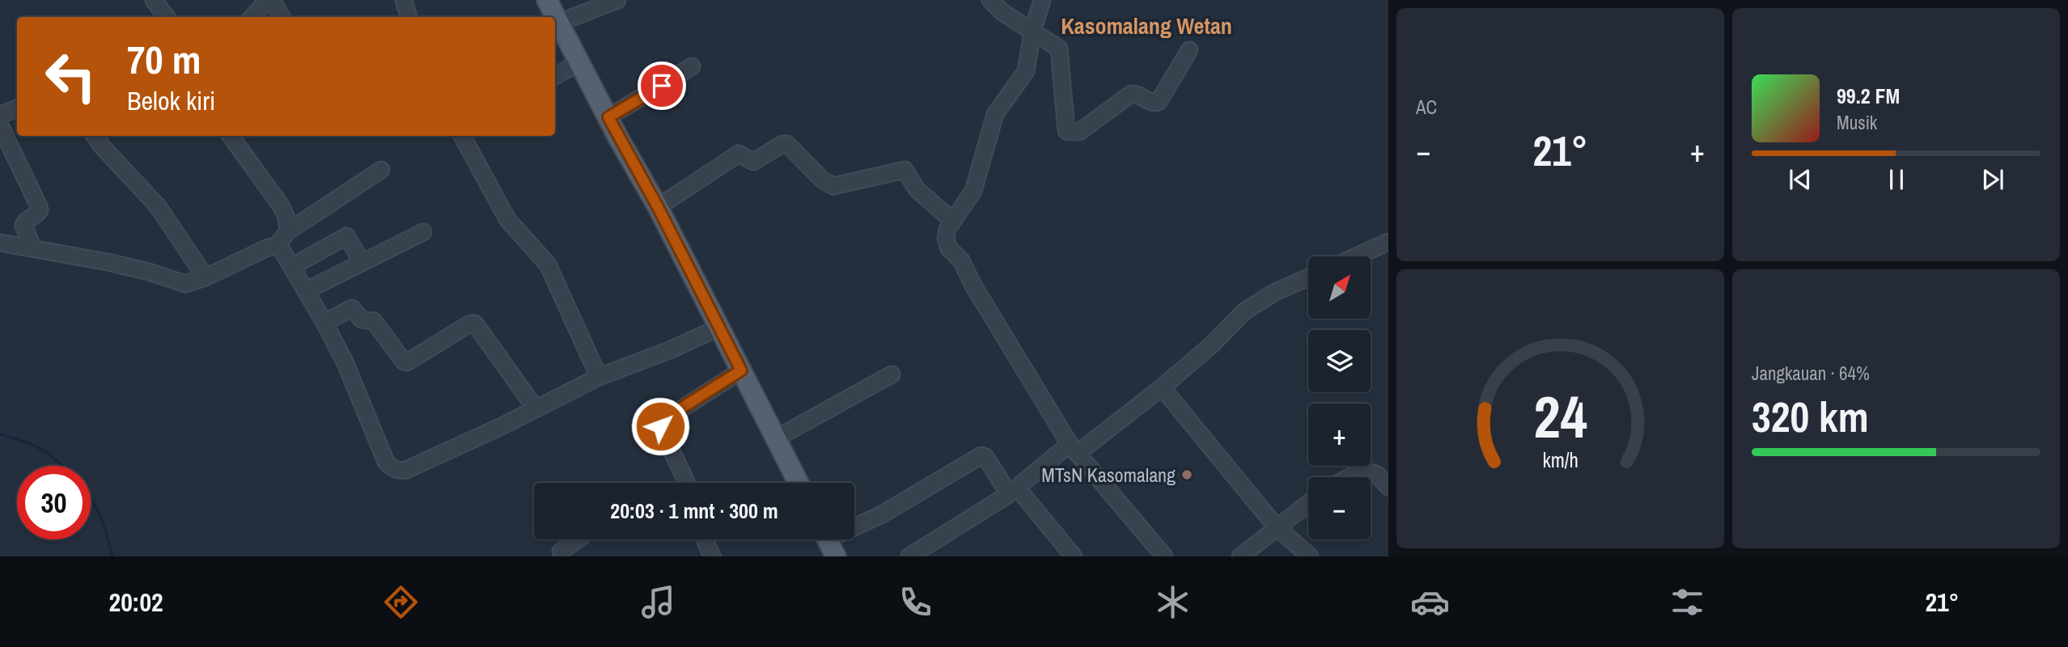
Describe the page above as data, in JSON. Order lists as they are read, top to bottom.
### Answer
{
  "districts": ["Kasomalang Wetan"],
  "places": ["MTsN Kasomalang"],
  "north": "top right",
  "page": {
    "tile": [
      "AC",
      ["Jangkauan · 64%", "320 km"]
    ],
    "turn": ["70 m", "Belok kiri"],
    "song": ["99.2 FM", "Musik"],
    "heat": ["−", "21°", "+"],
    "map_buttons": ["+", "−"],
    "limit": "30",
    "trip": "20:03 · 1 mnt · 300 m",
    "tabs": ["20:02", "21°"],
    "gauge": ["24", "km/h"]
  }
}
